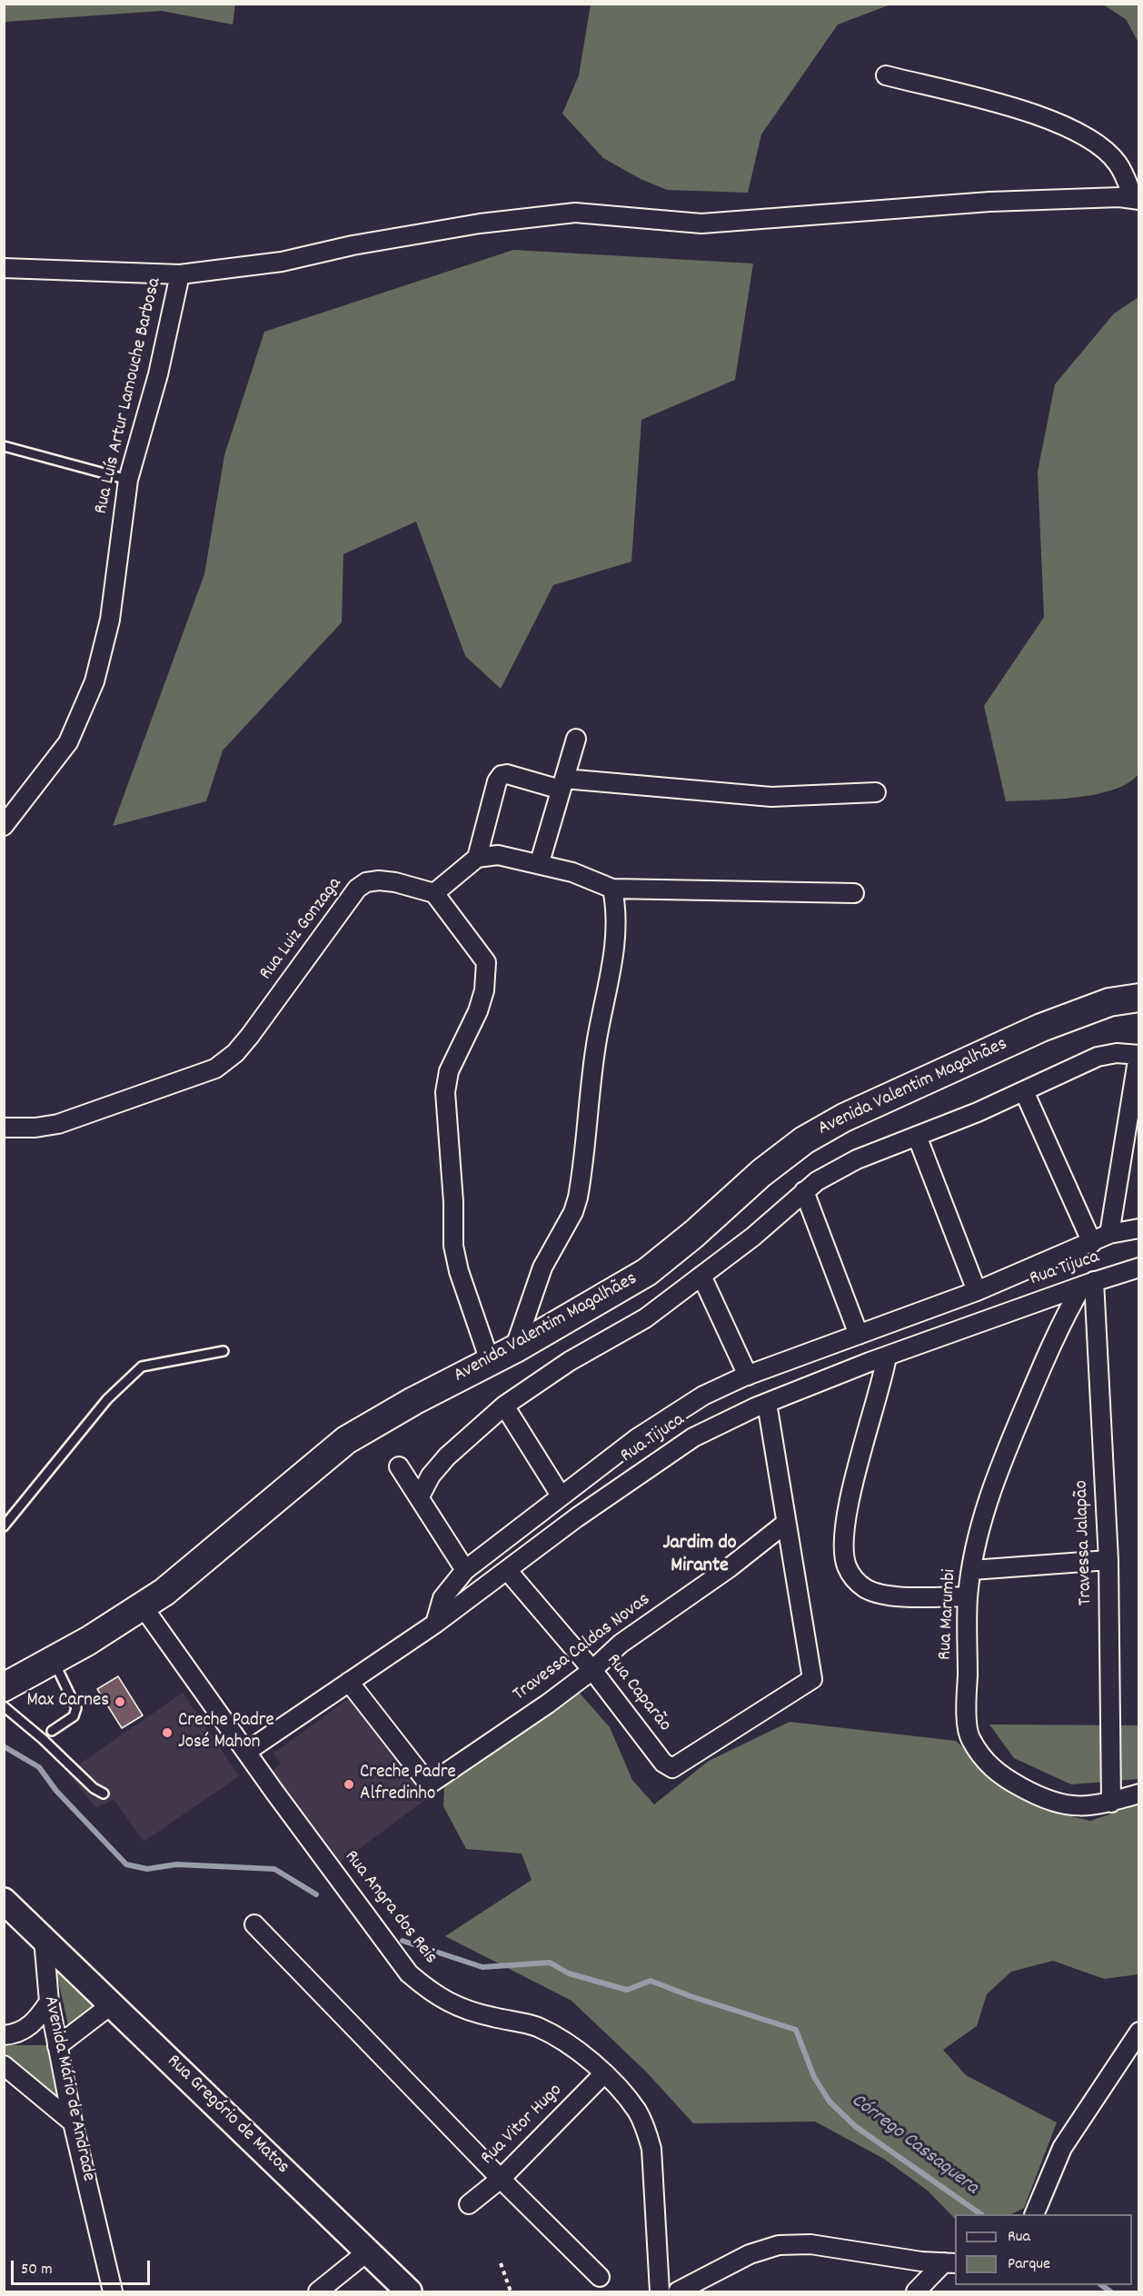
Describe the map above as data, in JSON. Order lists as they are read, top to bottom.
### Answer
{
  "streets": {
    "main road": ["Avenida Valentim Magalhães"],
    "street": [
      "Rua Luís Artur Lamouche Barbosa",
      "Rua Luiz Gonzaga",
      "Rua Tijuca",
      "Travessa Jalapão",
      "Rua Marumbi",
      "Travessa Caldas Novas",
      "Rua Caparão",
      "Rua Angra dos Reis",
      "Avenida Mário de Andrade",
      "Rua Gregório de Matos",
      "Rua Vitor Hugo"
    ]
  },
  "crossings": [
    ["Avenida Valentim Magalhães", "Rua Angra dos Reis"],
    ["Rua Tijuca", "Travessa Jalapão"],
    ["Rua Tijuca", "Rua Marumbi"],
    ["Rua Tijuca", "Travessa Caldas Novas"],
    ["Rua Tijuca", "Rua Caparão"],
    ["Rua Tijuca", "Rua Angra dos Reis"],
    ["Travessa Jalapão", "Rua Marumbi"],
    ["Travessa Caldas Novas", "Rua Caparão"],
    ["Rua Angra dos Reis", "Rua Vitor Hugo"],
    ["Avenida Mário de Andrade", "Rua Gregório de Matos"]
  ],
  "districts": ["Jardim do Mirante"],
  "water": ["Córrego Cassaquera"],
  "places": ["Max Carnes", "Creche Padre José Mahon", "Creche Padre Alfredinho"],
  "legend": ["Rua", "Parque"],
  "scale_bar": "50 m"
}
